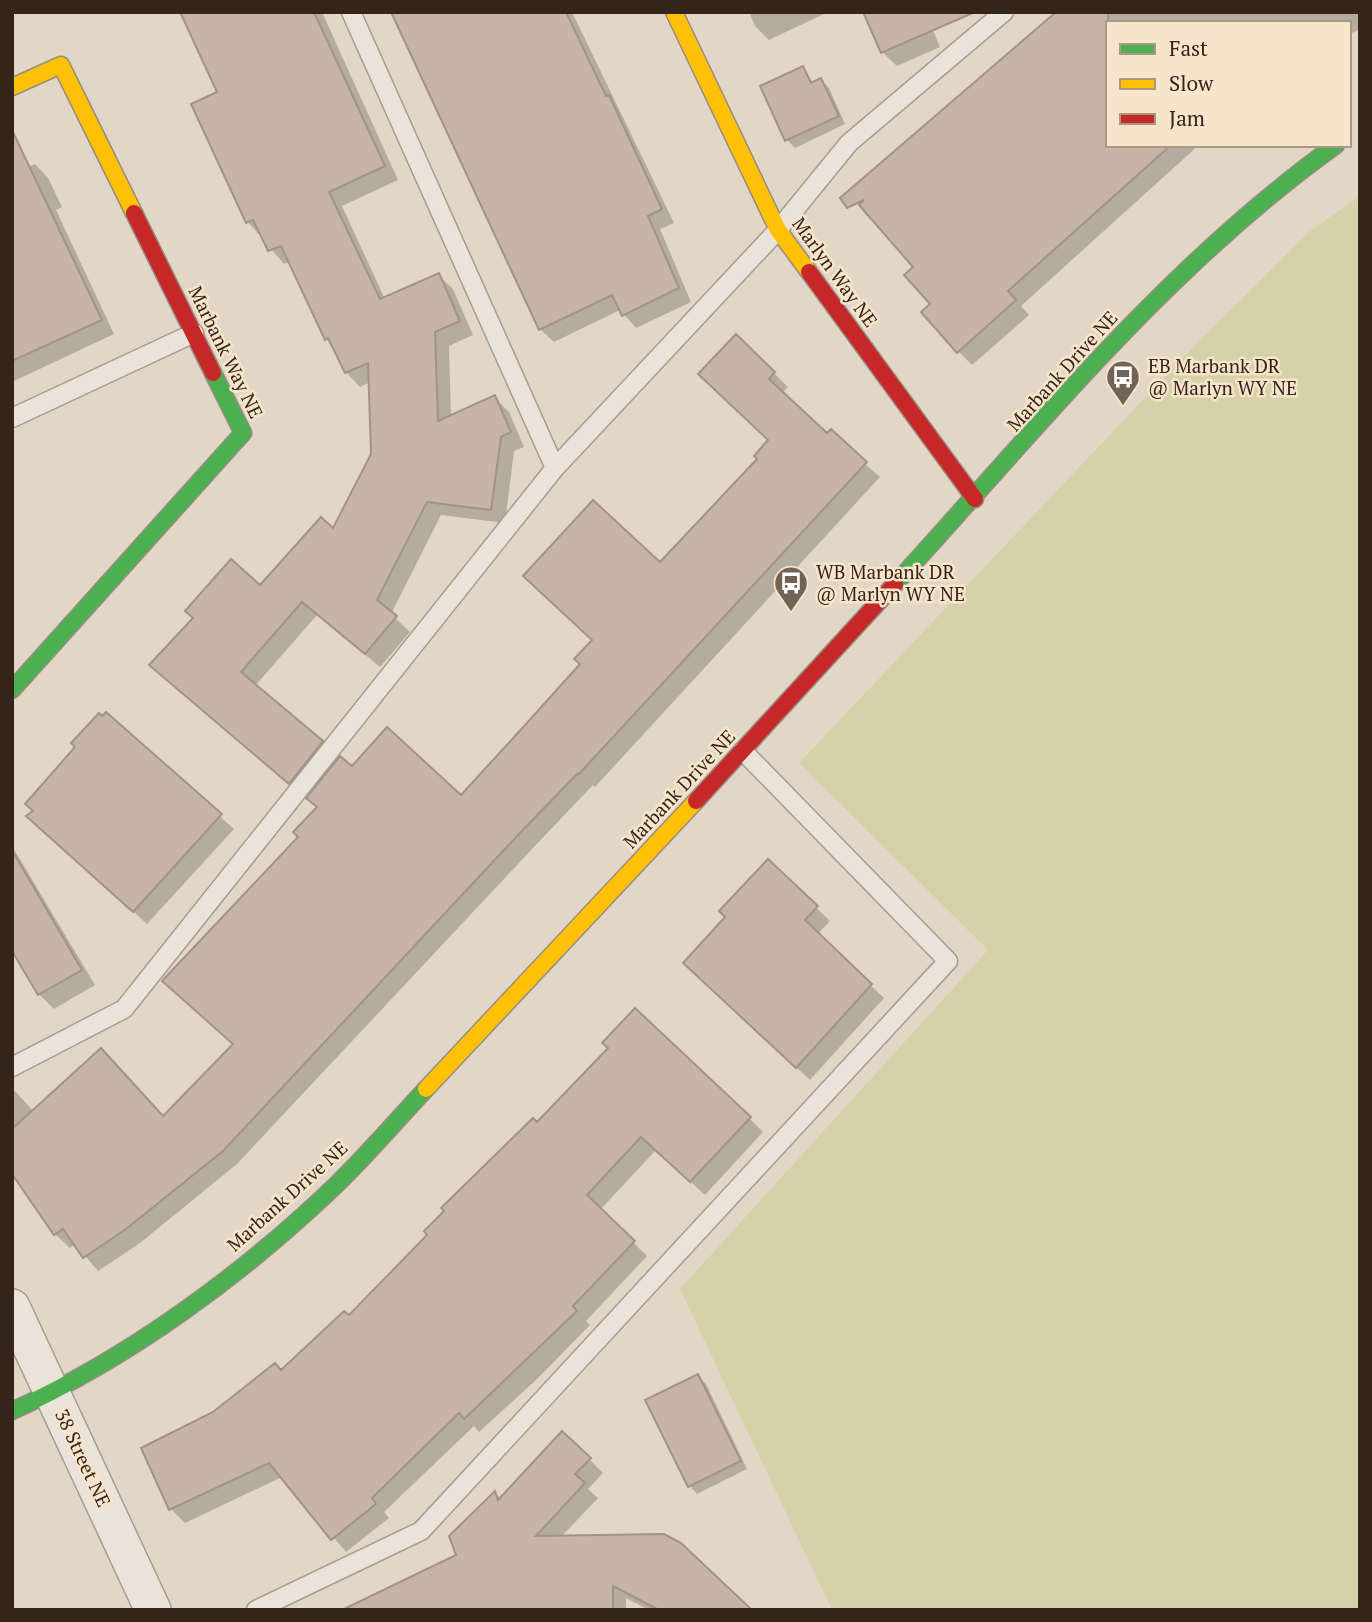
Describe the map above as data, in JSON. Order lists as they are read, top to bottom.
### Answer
{
  "streets": {
    "street": [
      "Marlyn Way NE",
      "Marbank Way NE",
      "Marbank Drive NE",
      "38 Street NE"
    ]
  },
  "crossings": [
    ["Marlyn Way NE", "Marbank Drive NE"],
    ["Marbank Drive NE", "38 Street NE"]
  ],
  "places": {
    "bus stop": ["EB Marbank DR @ Marlyn WY NE", "WB Marbank DR @ Marlyn WY NE"]
  },
  "legend": ["Fast", "Slow", "Jam"]
}
